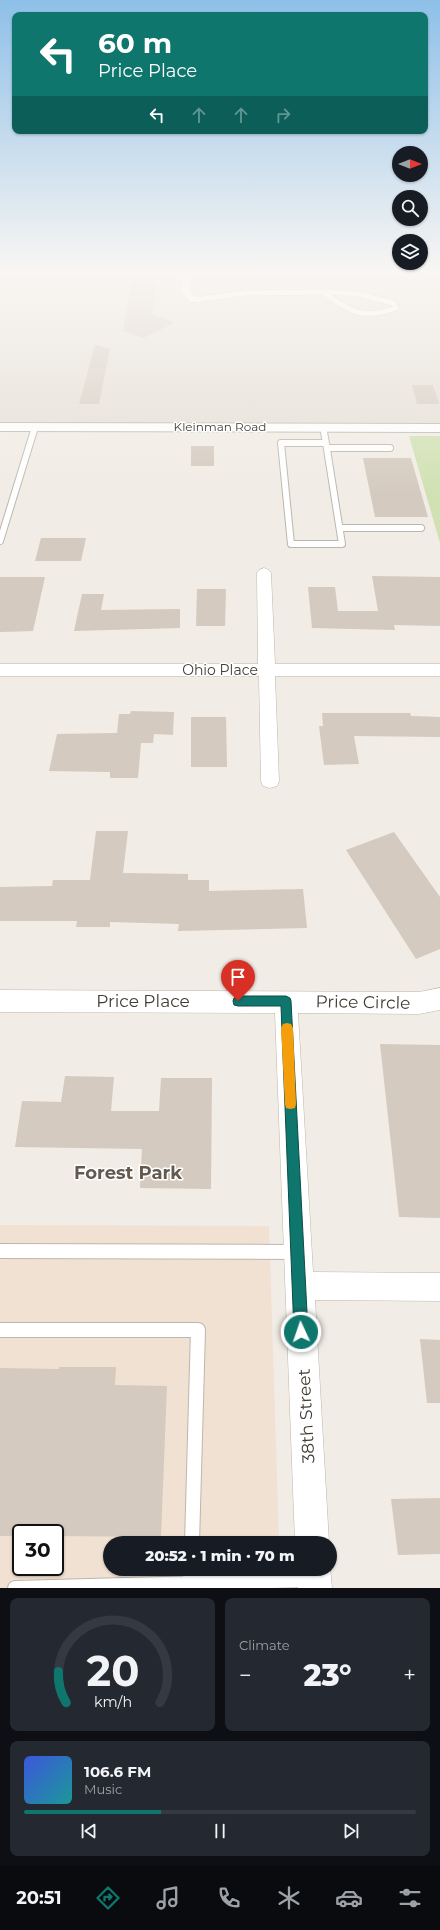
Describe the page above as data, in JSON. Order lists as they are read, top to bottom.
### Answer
{
  "streets": {
    "street": [
      "Kleinman Road",
      "Ohio Place",
      "Price Place",
      "Price Circle",
      "38th Street"
    ]
  },
  "crossings": [
    ["Price Place", "Price Circle"],
    ["Price Place", "38th Street"],
    ["Price Circle", "38th Street"]
  ],
  "districts": ["Forest Park"],
  "north": "right",
  "page": {
    "turn": ["60 m", "Price Place"],
    "limit": "30",
    "trip": "20:52 · 1 min · 70 m",
    "tile": "Climate",
    "heat": ["−", "23°", "+"],
    "song": ["106.6 FM", "Music"],
    "tabs": "20:51",
    "gauge": ["20", "km/h"]
  }
}
